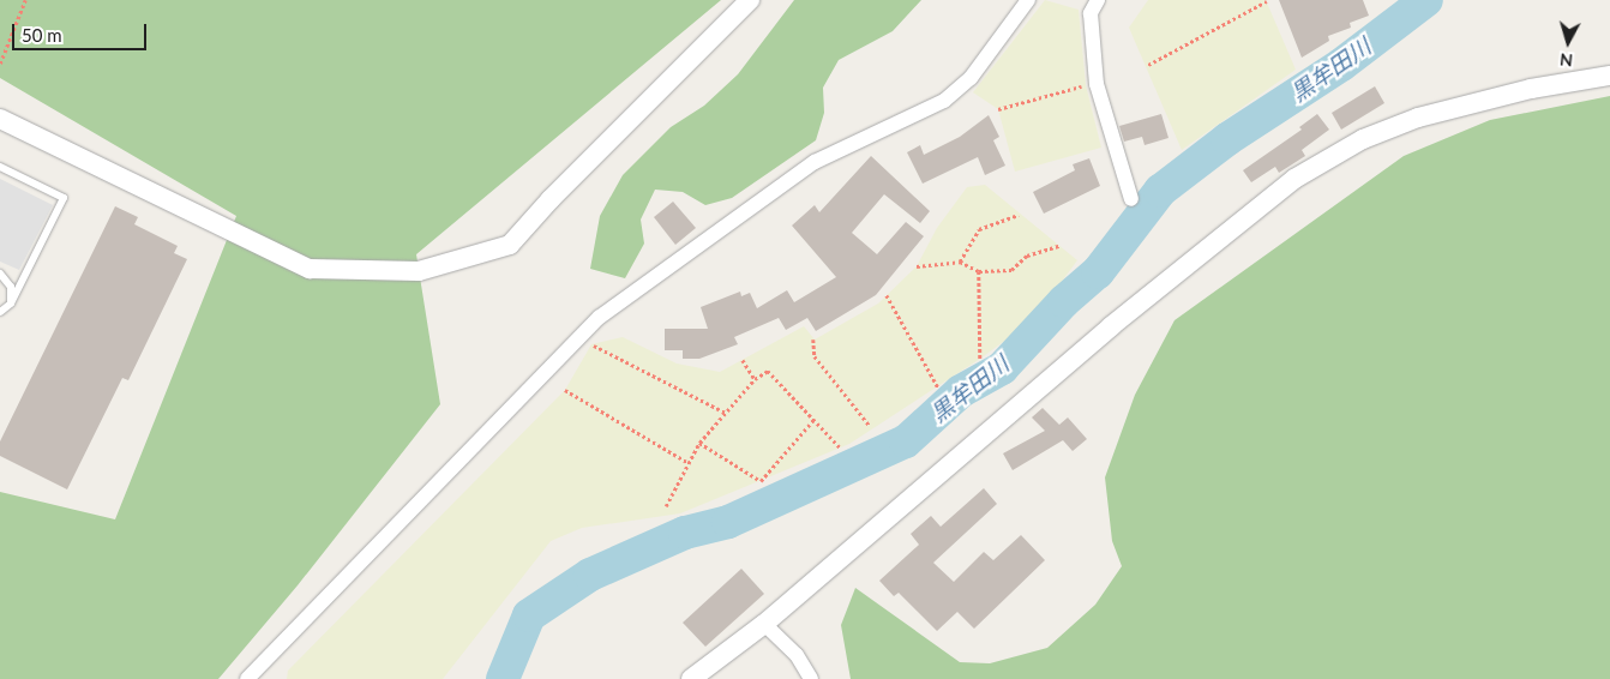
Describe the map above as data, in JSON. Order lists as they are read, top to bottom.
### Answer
{
  "water": ["黒牟田川"],
  "scale_bar": "50 m",
  "north": "bottom"
}
